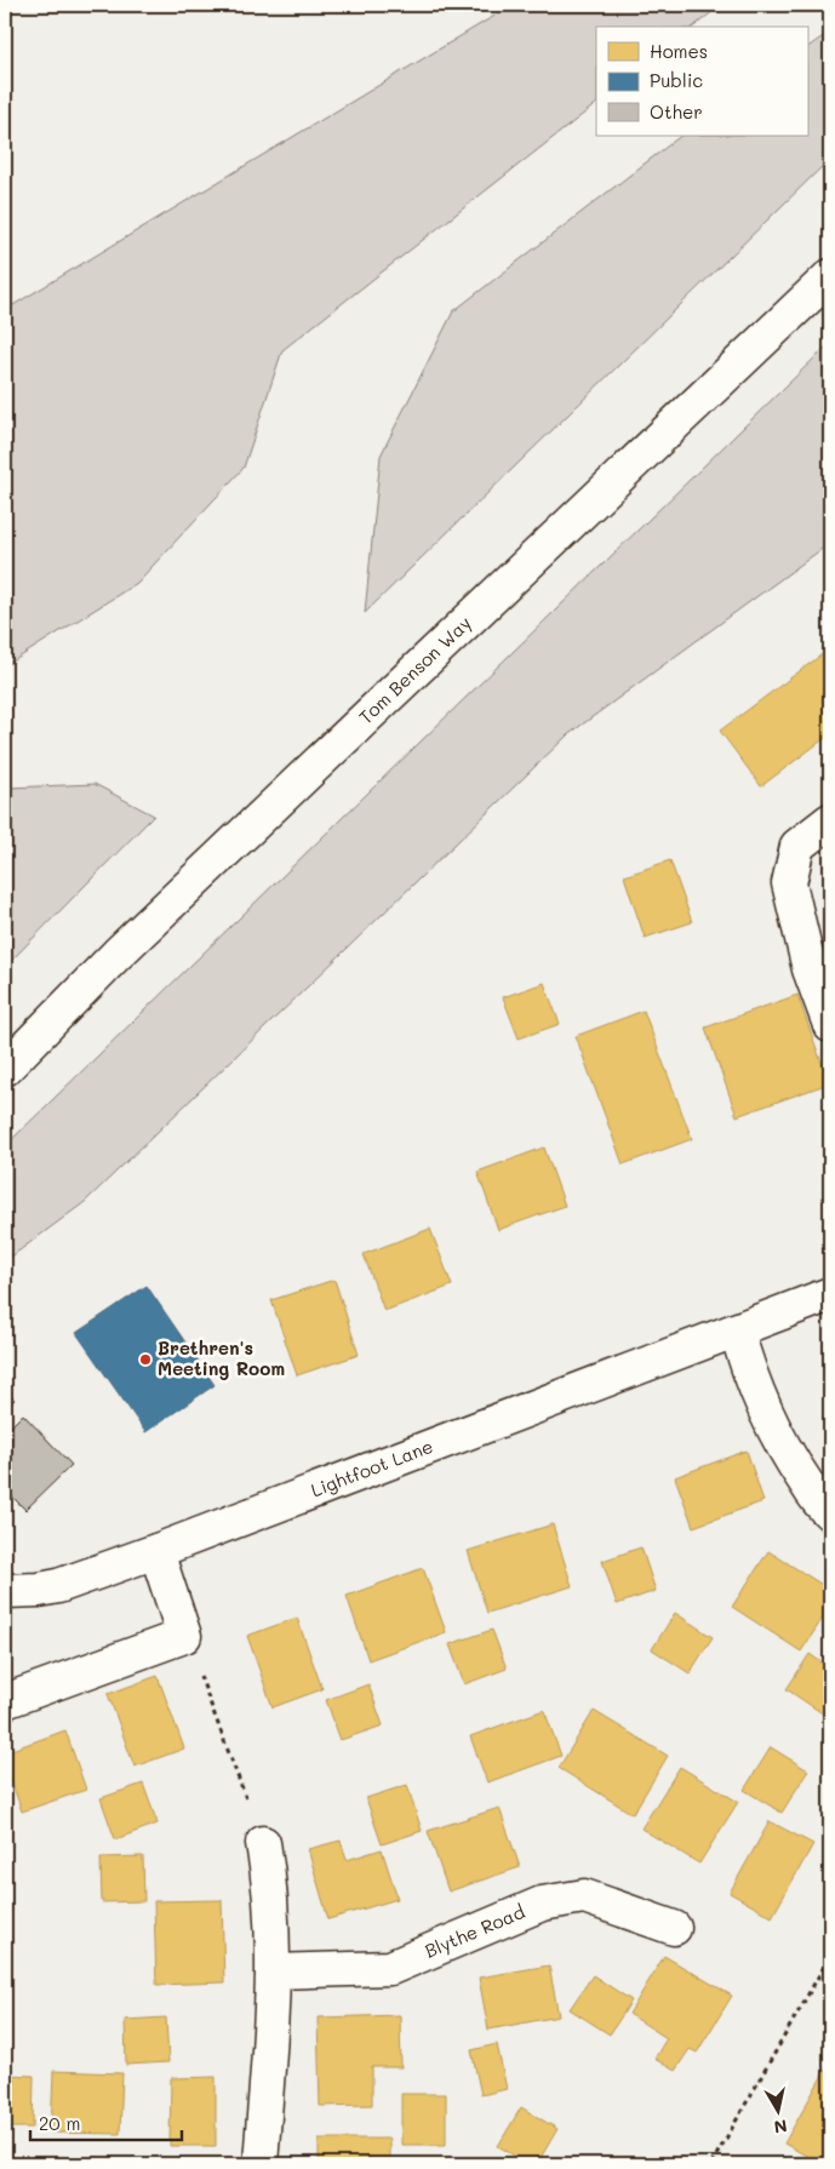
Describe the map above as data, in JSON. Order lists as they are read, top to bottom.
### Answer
{
  "streets": {
    "street": ["Tom Benson Way", "Lightfoot Lane", "Blythe Road"]
  },
  "places": ["Brethren's Meeting Room"],
  "legend": ["Homes", "Public", "Other"],
  "scale_bar": "20 m",
  "north": "bottom"
}
